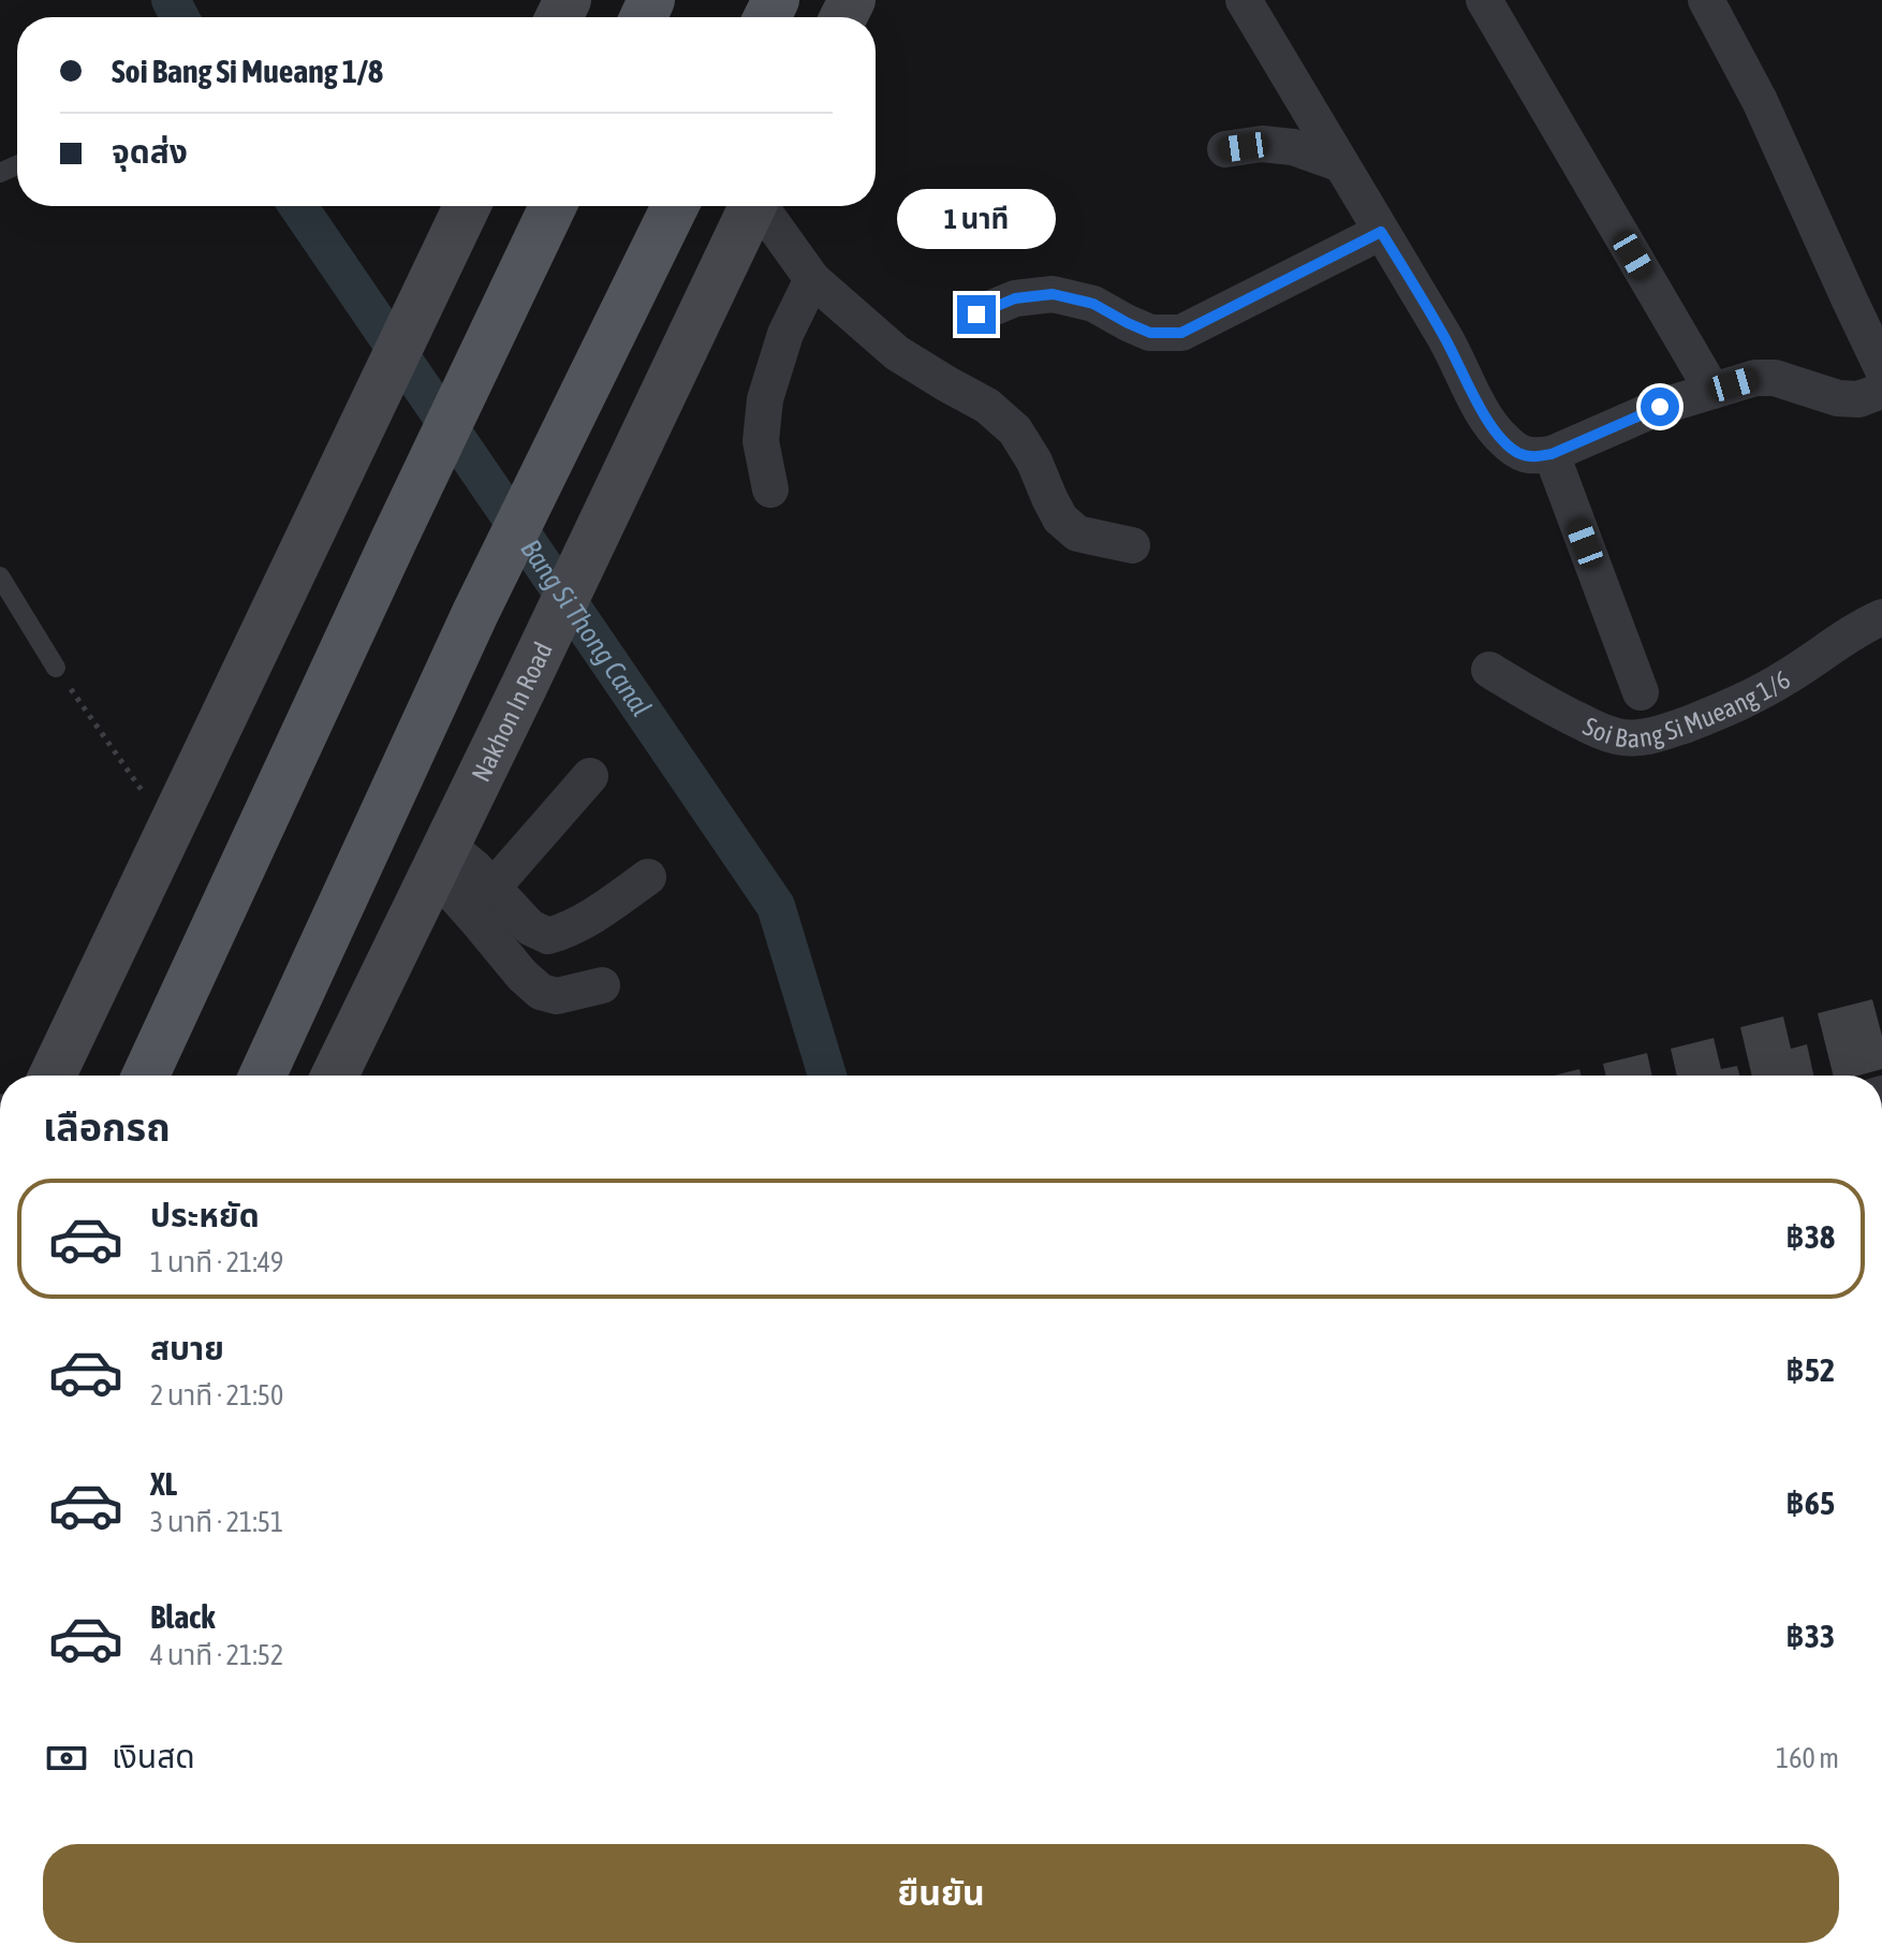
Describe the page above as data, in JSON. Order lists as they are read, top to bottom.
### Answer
{
  "streets": {
    "main road": ["Nakhon In Road"],
    "street": ["Soi Bang Si Mueang 1/6"]
  },
  "water": ["Bang Si Thong Canal"],
  "page": {
    "banner": ["Soi Bang Si Mueang 1/8", "จุดส่ง"],
    "bubble": "1 นาที",
    "heading": "เลือกรถ",
    "list": [
      {
        "name": "ประหยัด",
        "note": "1 นาที · 21:49",
        "value": "฿38"
      },
      {
        "name": "สบาย",
        "note": "2 นาที · 21:50",
        "value": "฿52"
      },
      {
        "name": "XL",
        "note": "3 นาที · 21:51",
        "value": "฿65"
      },
      {
        "name": "Black",
        "note": "4 นาที · 21:52",
        "value": "฿33"
      }
    ],
    "pay": ["เงินสด", "160 m"],
    "buttons": "ยืนยัน"
  }
}
